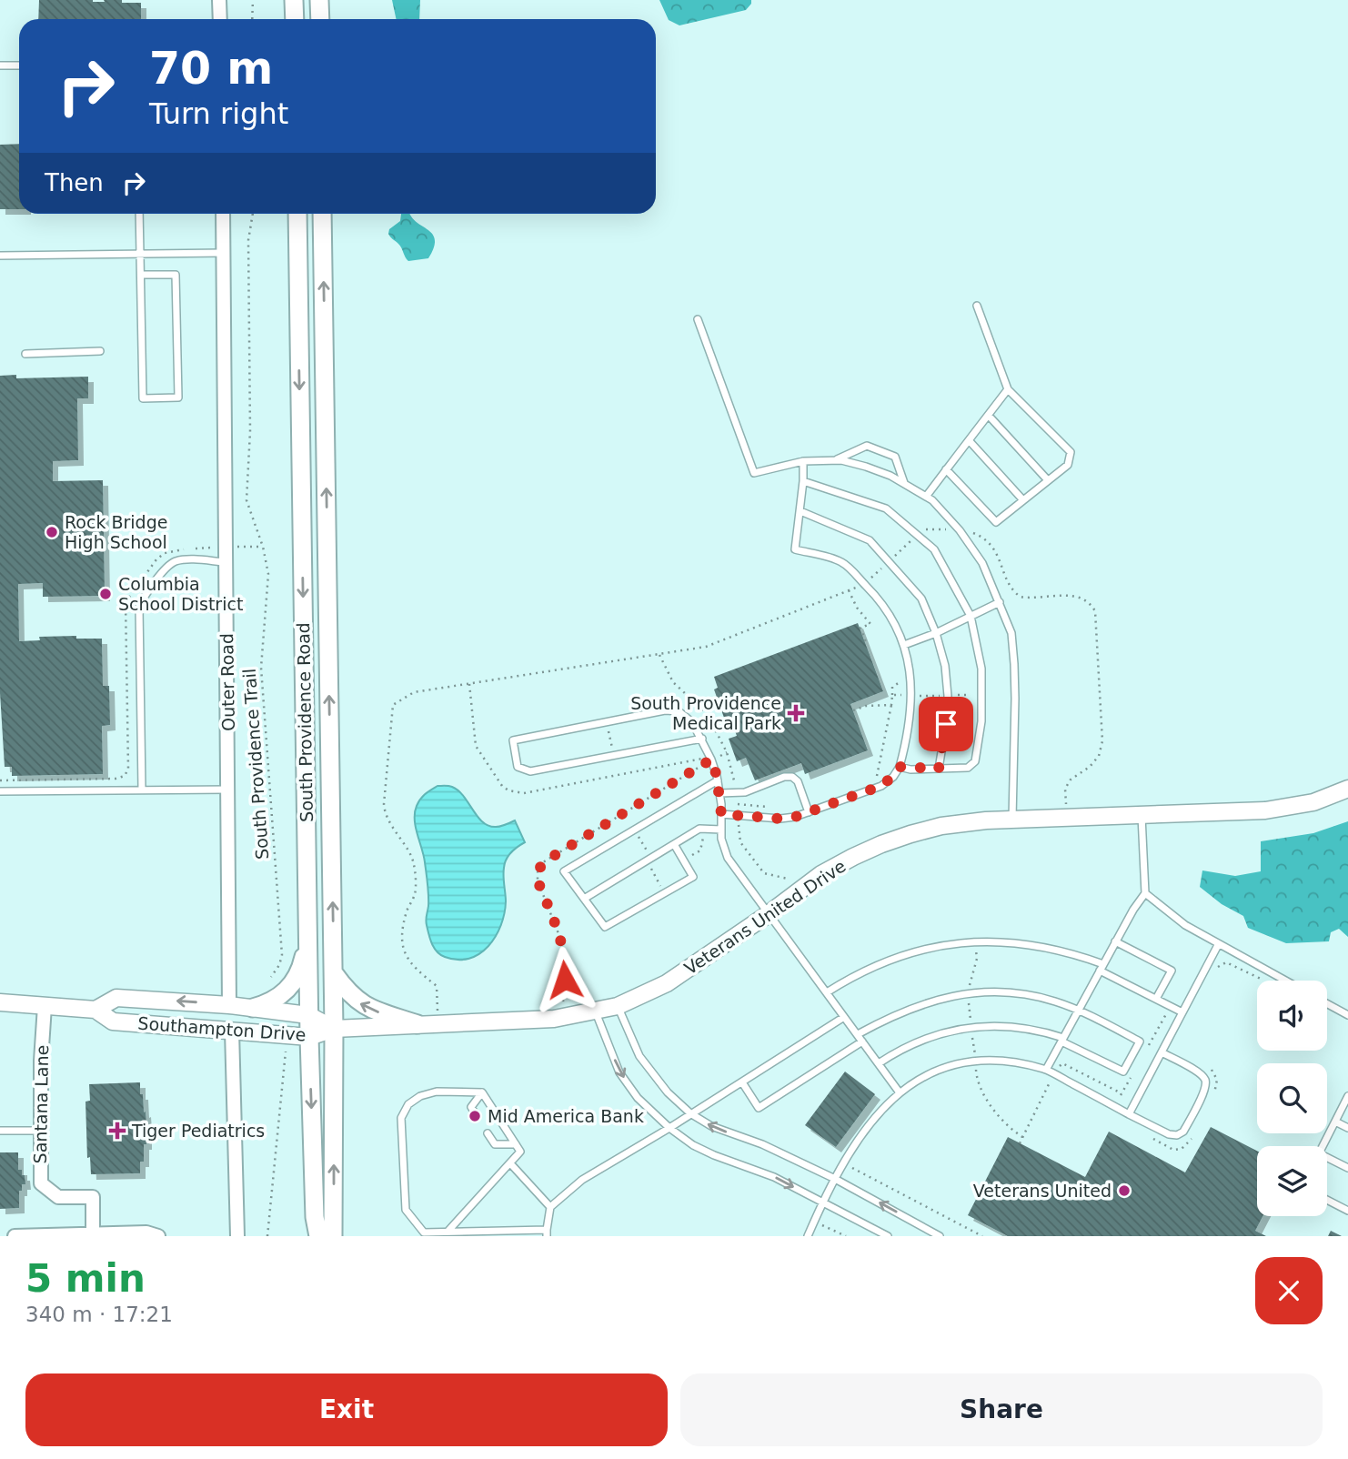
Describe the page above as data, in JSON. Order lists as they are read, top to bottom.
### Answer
{
  "streets": {
    "main road": ["South Providence Road"],
    "street": [
      "Outer Road",
      "Veterans United Drive",
      "Southampton Drive",
      "Santana Lane"
    ],
    "path": ["South Providence Trail"]
  },
  "crossings": [
    ["Outer Road", "Southampton Drive"],
    ["South Providence Road", "Veterans United Drive"],
    ["South Providence Road", "Southampton Drive"],
    ["Veterans United Drive", "Southampton Drive"],
    ["Southampton Drive", "Santana Lane"]
  ],
  "places": {
    "other": [
      "Rock Bridge High School",
      "Columbia School District",
      "Mid America Bank",
      "Veterans United"
    ],
    "health": ["South Providence Medical Park", "Tiger Pediatrics"]
  },
  "page": {
    "turn": ["70 m", "Turn right"],
    "then": "Then",
    "heading": ["5 min", "340 m · 17:21"],
    "buttons": ["Exit", "Share"]
  }
}
